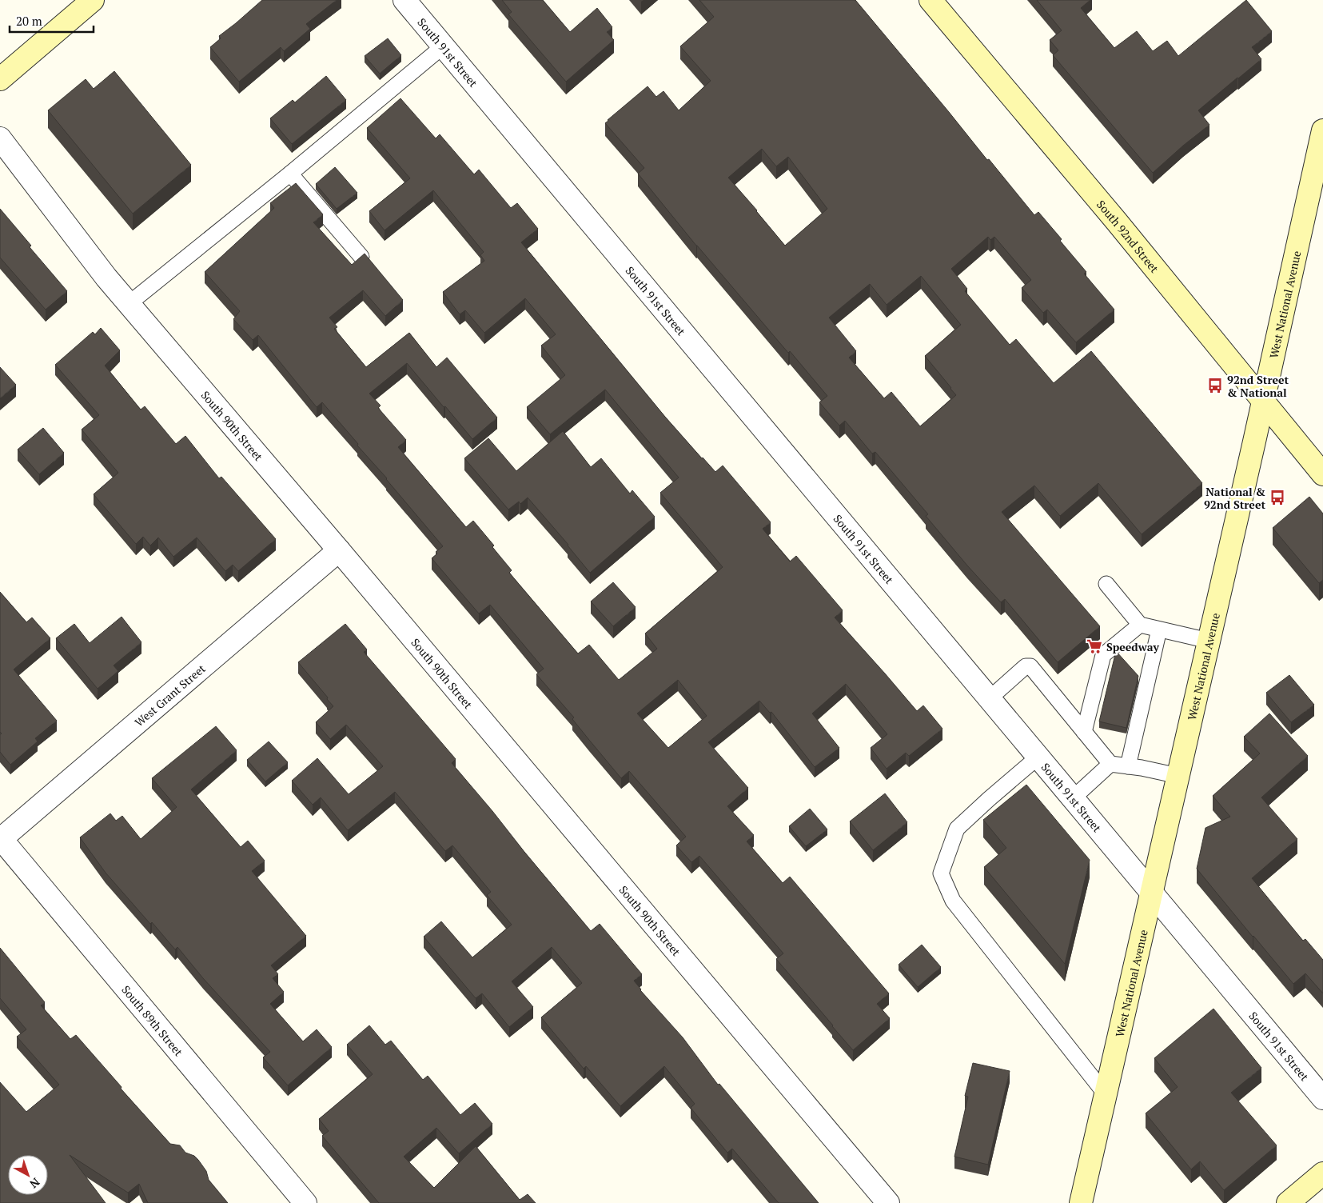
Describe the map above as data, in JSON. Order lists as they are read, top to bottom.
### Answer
{
  "streets": {
    "main road": ["South 92nd Street", "West National Avenue"],
    "street": [
      "South 91st Street",
      "South 90th Street",
      "West Grant Street",
      "South 89th Street"
    ]
  },
  "crossings": [
    ["South 91st Street", "West National Avenue"],
    ["South 92nd Street", "West National Avenue"],
    ["South 90th Street", "West Grant Street"],
    ["West Grant Street", "South 89th Street"]
  ],
  "places": {
    "bus stop": ["92nd Street & National", "National & 92nd Street"],
    "supermarket": ["Speedway"]
  },
  "scale_bar": "20 m",
  "north": "bottom right"
}
